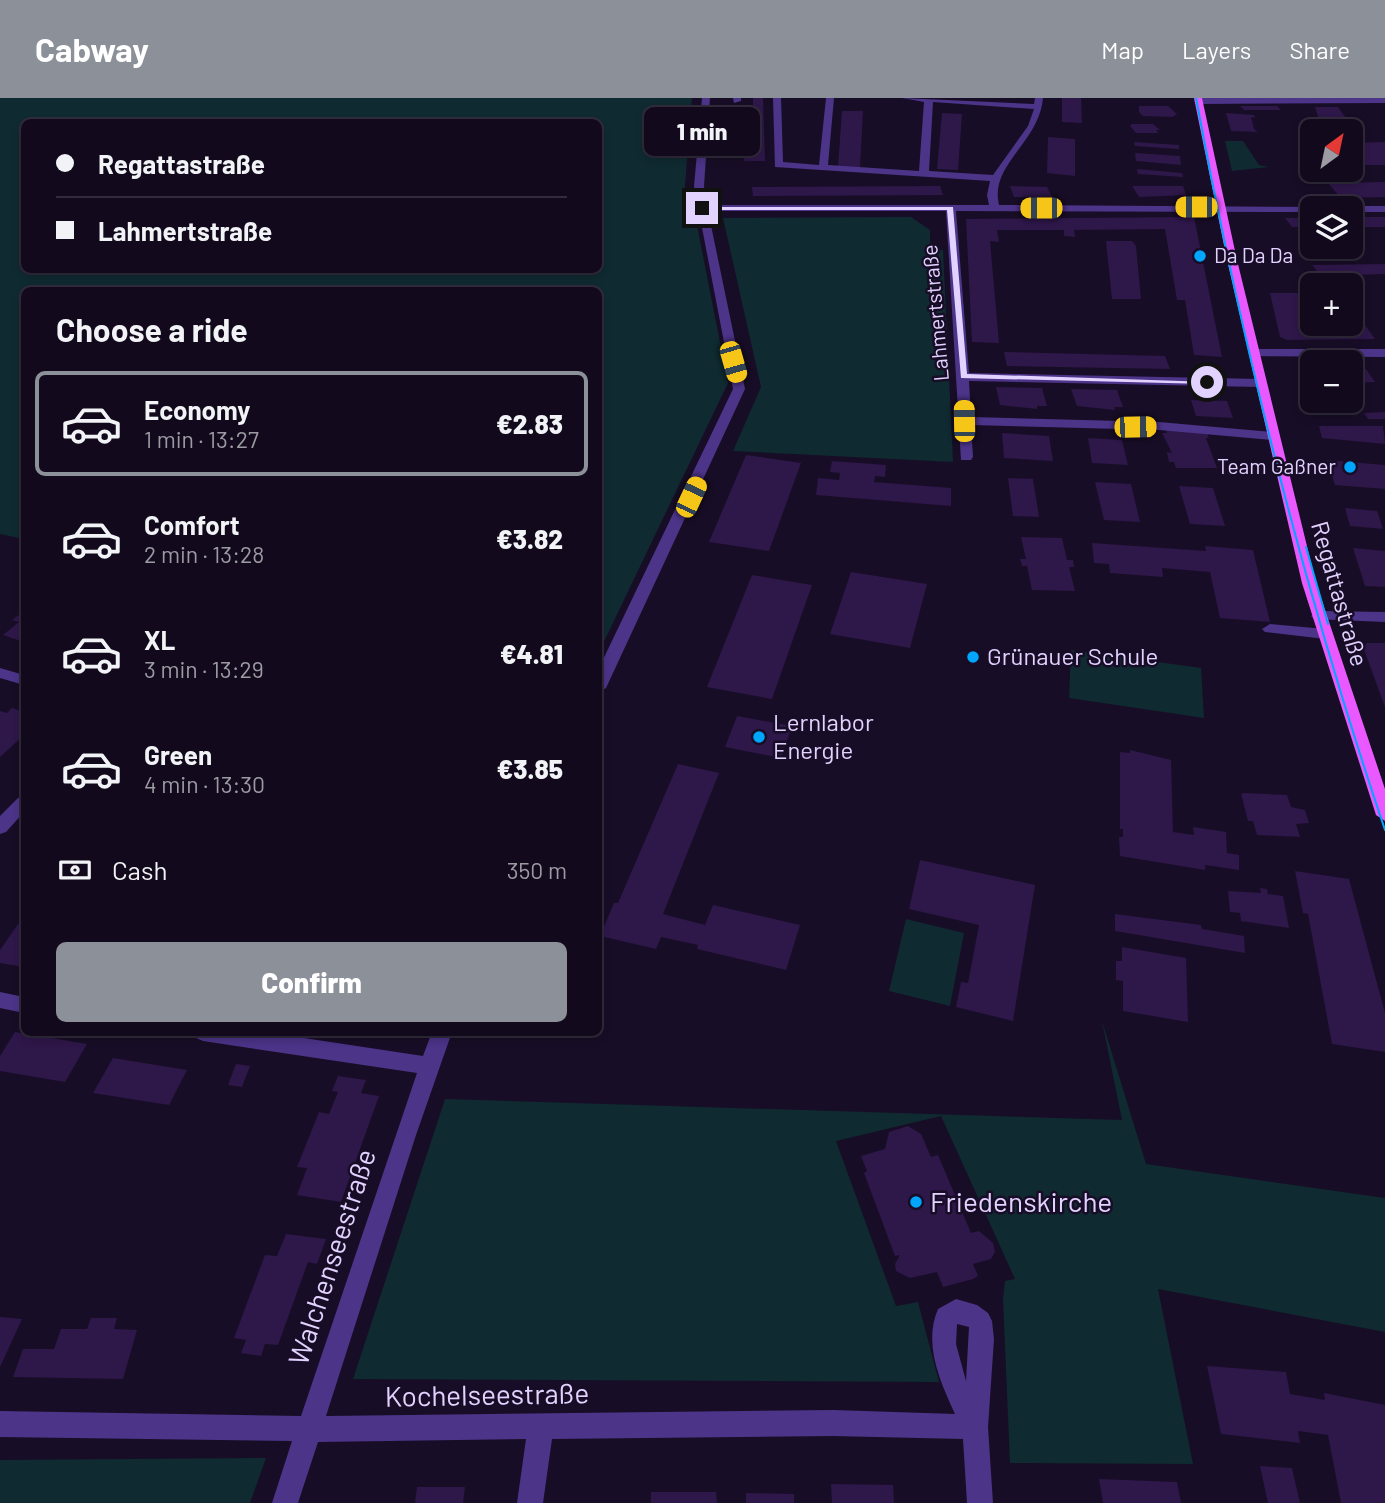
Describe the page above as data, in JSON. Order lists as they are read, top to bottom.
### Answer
{
  "streets": {
    "main road": ["Regattastraße"],
    "street": ["Lahmertstraße", "Walchenseestraße", "Kochelseestraße"]
  },
  "crossings": [
    ["Lahmertstraße", "Regattastraße"],
    ["Walchenseestraße", "Kochelseestraße"]
  ],
  "places": [
    "Da Da Da",
    "Team Gaßner",
    "Grünauer Schule",
    "Lernlabor Energie",
    "Friedenskirche"
  ],
  "north": "top right",
  "page": {
    "header": "Cabway",
    "nav": ["Map", "Layers", "Share"],
    "bubble": "1 min",
    "map_buttons": ["+", "−"],
    "banner": ["Regattastraße", "Lahmertstraße"],
    "heading": "Choose a ride",
    "list": [
      {
        "name": "Economy",
        "note": "1 min · 13:27",
        "value": "€2.83"
      },
      {
        "name": "Comfort",
        "note": "2 min · 13:28",
        "value": "€3.82"
      },
      {
        "name": "XL",
        "note": "3 min · 13:29",
        "value": "€4.81"
      },
      {
        "name": "Green",
        "note": "4 min · 13:30",
        "value": "€3.85"
      }
    ],
    "pay": ["Cash", "350 m"],
    "buttons": "Confirm"
  }
}
